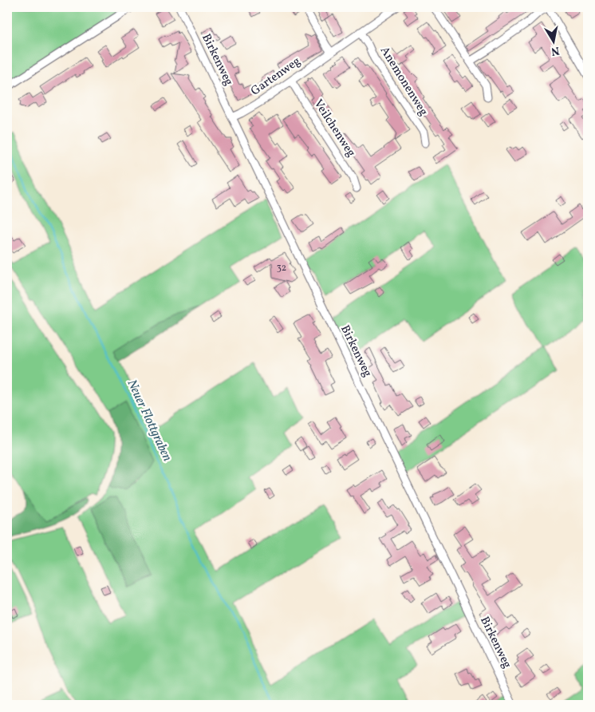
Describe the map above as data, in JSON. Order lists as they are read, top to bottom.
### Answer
{
  "streets": {
    "street": [
      "Birkenweg",
      "Gartenweg",
      "Anemonenweg",
      "Veilchenweg"
    ]
  },
  "crossings": [
    ["Birkenweg", "Gartenweg"],
    ["Gartenweg", "Anemonenweg"],
    ["Gartenweg", "Veilchenweg"]
  ],
  "water": ["Neuer Flottgraben"],
  "house_numbers": ["32"],
  "north": "bottom"
}
